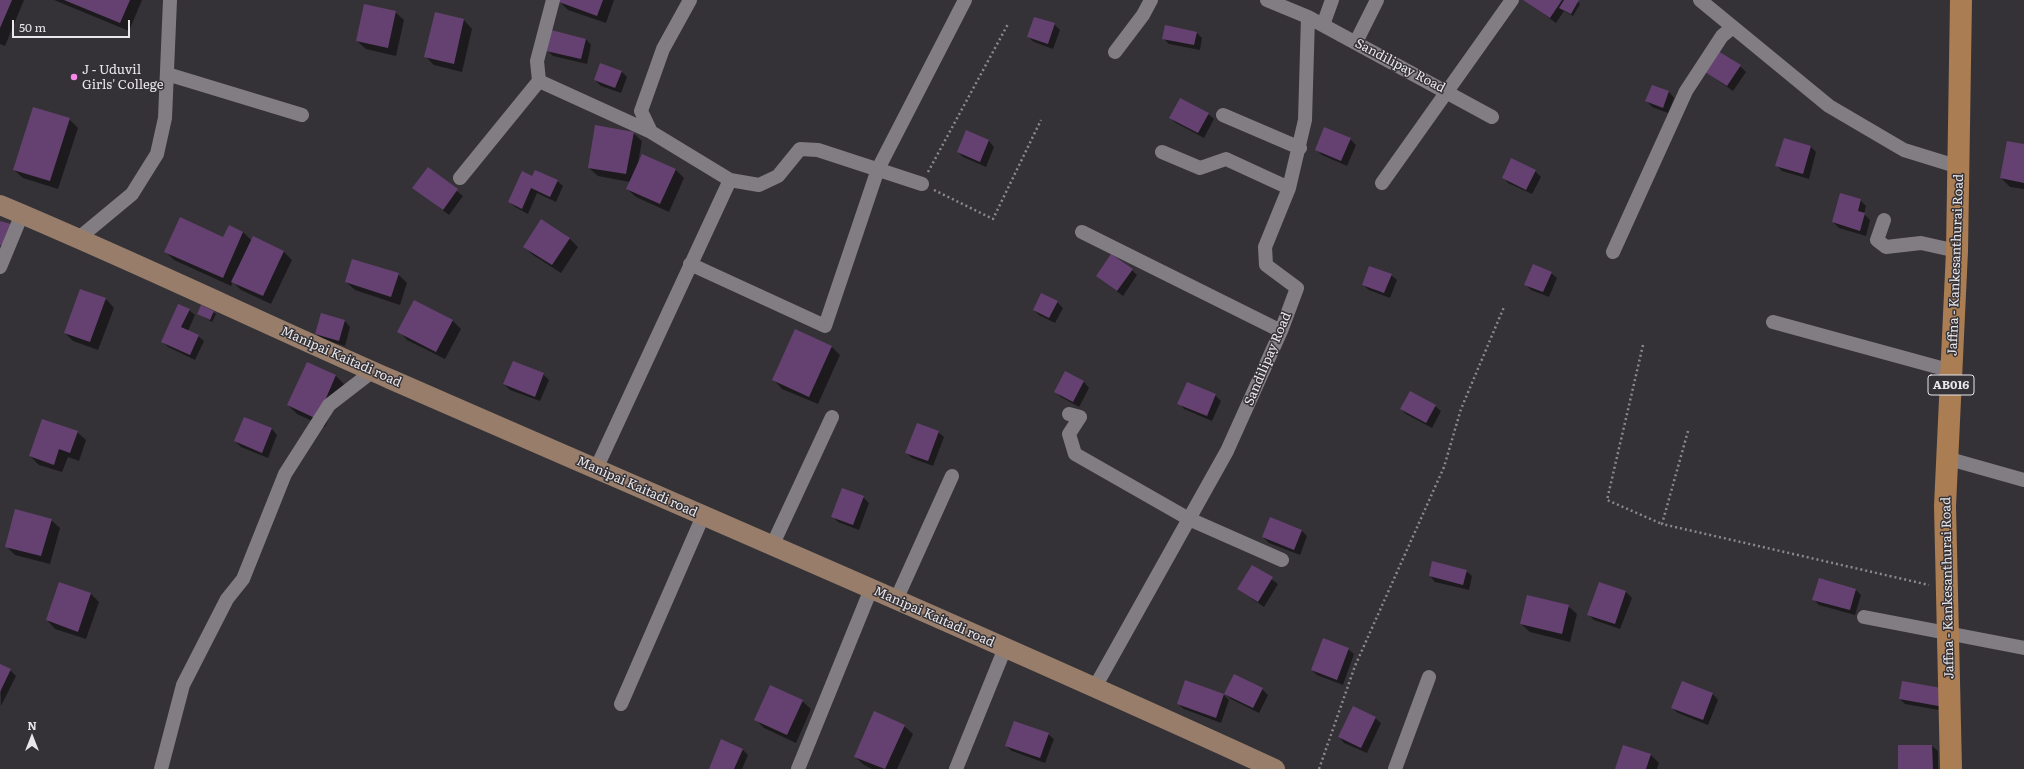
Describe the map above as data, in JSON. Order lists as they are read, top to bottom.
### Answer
{
  "streets": {
    "main road": ["Jaffna - Kankesanthurai Road", "Manipai Kaitadi road", "AB016"],
    "street": ["Sandilipay Road"]
  },
  "crossings": [
    ["Sandilipay Road", "Manipai Kaitadi road"]
  ],
  "places": ["J - Uduvil Girls' College"],
  "scale_bar": "50 m",
  "north": "top"
}
